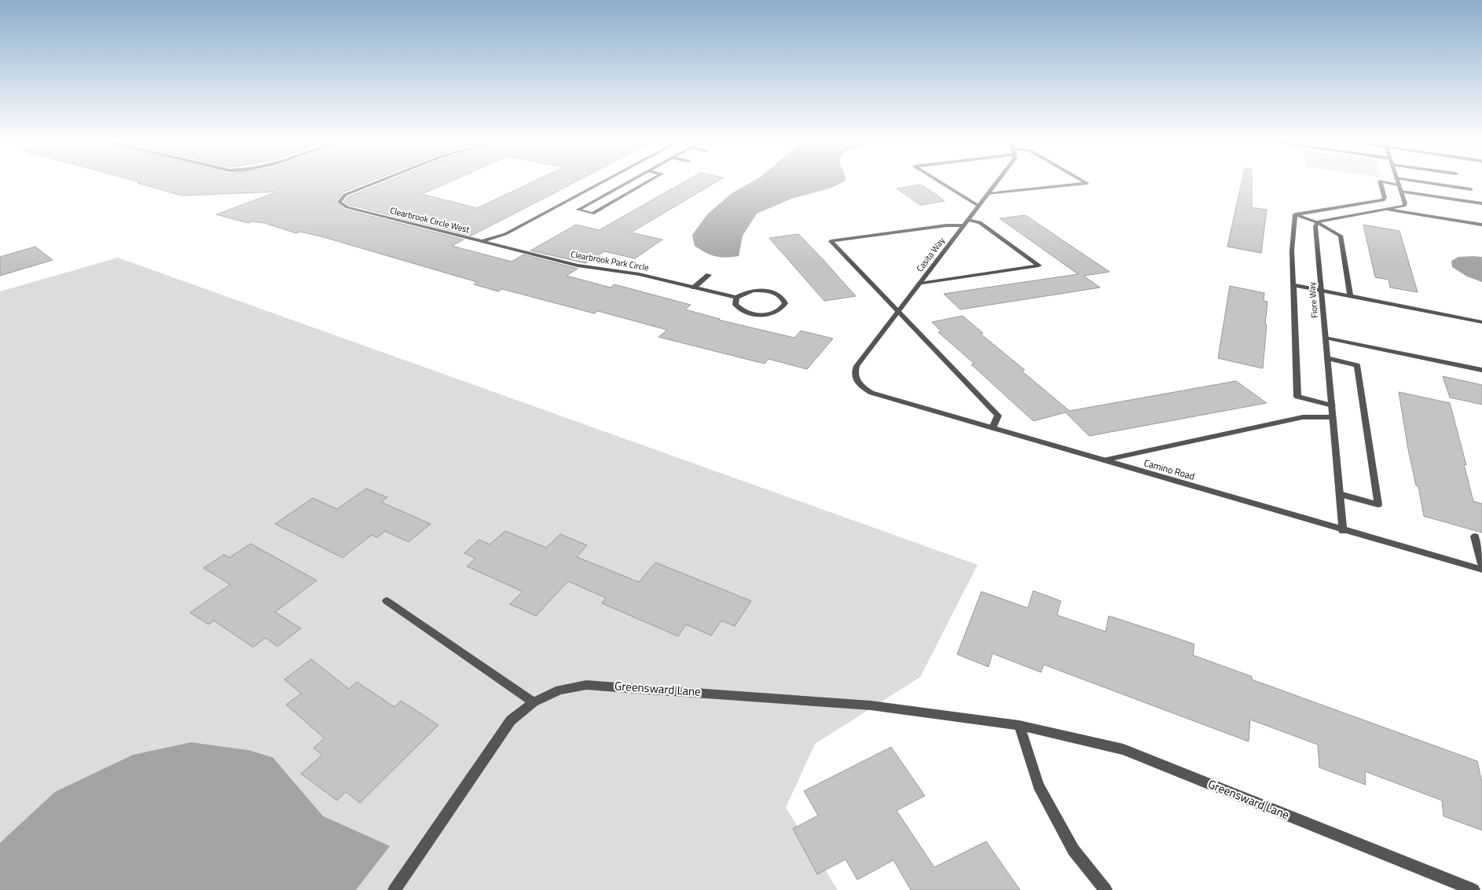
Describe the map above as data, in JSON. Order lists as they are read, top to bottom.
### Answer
{
  "streets": {
    "street": [
      "Clearbrook Circle West",
      "Casita Way",
      "Clearbrook Park Circle",
      "Fiore Way",
      "Camino Road",
      "Greensward Lane"
    ]
  },
  "crossings": [
    ["Clearbrook Circle West", "Clearbrook Park Circle"],
    ["Casita Way", "Camino Road"],
    ["Fiore Way", "Camino Road"]
  ]
}
